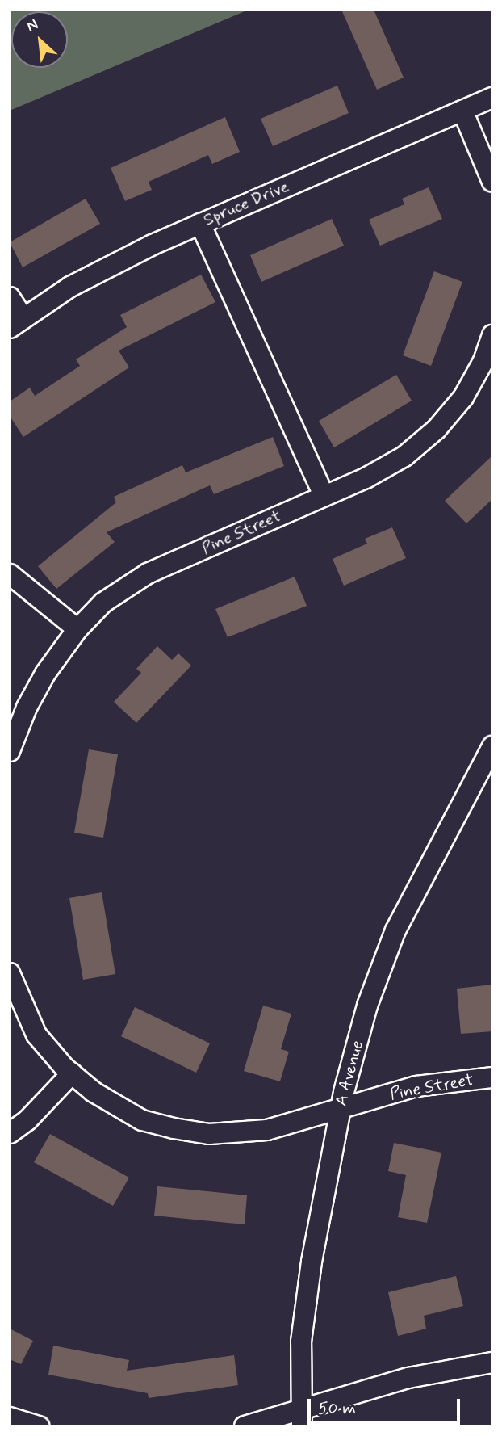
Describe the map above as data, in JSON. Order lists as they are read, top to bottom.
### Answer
{
  "streets": {
    "street": ["Spruce Drive", "Pine Street", "A Avenue"]
  },
  "crossings": [
    ["Pine Street", "A Avenue"]
  ],
  "scale_bar": "50 m",
  "north": "top left"
}
